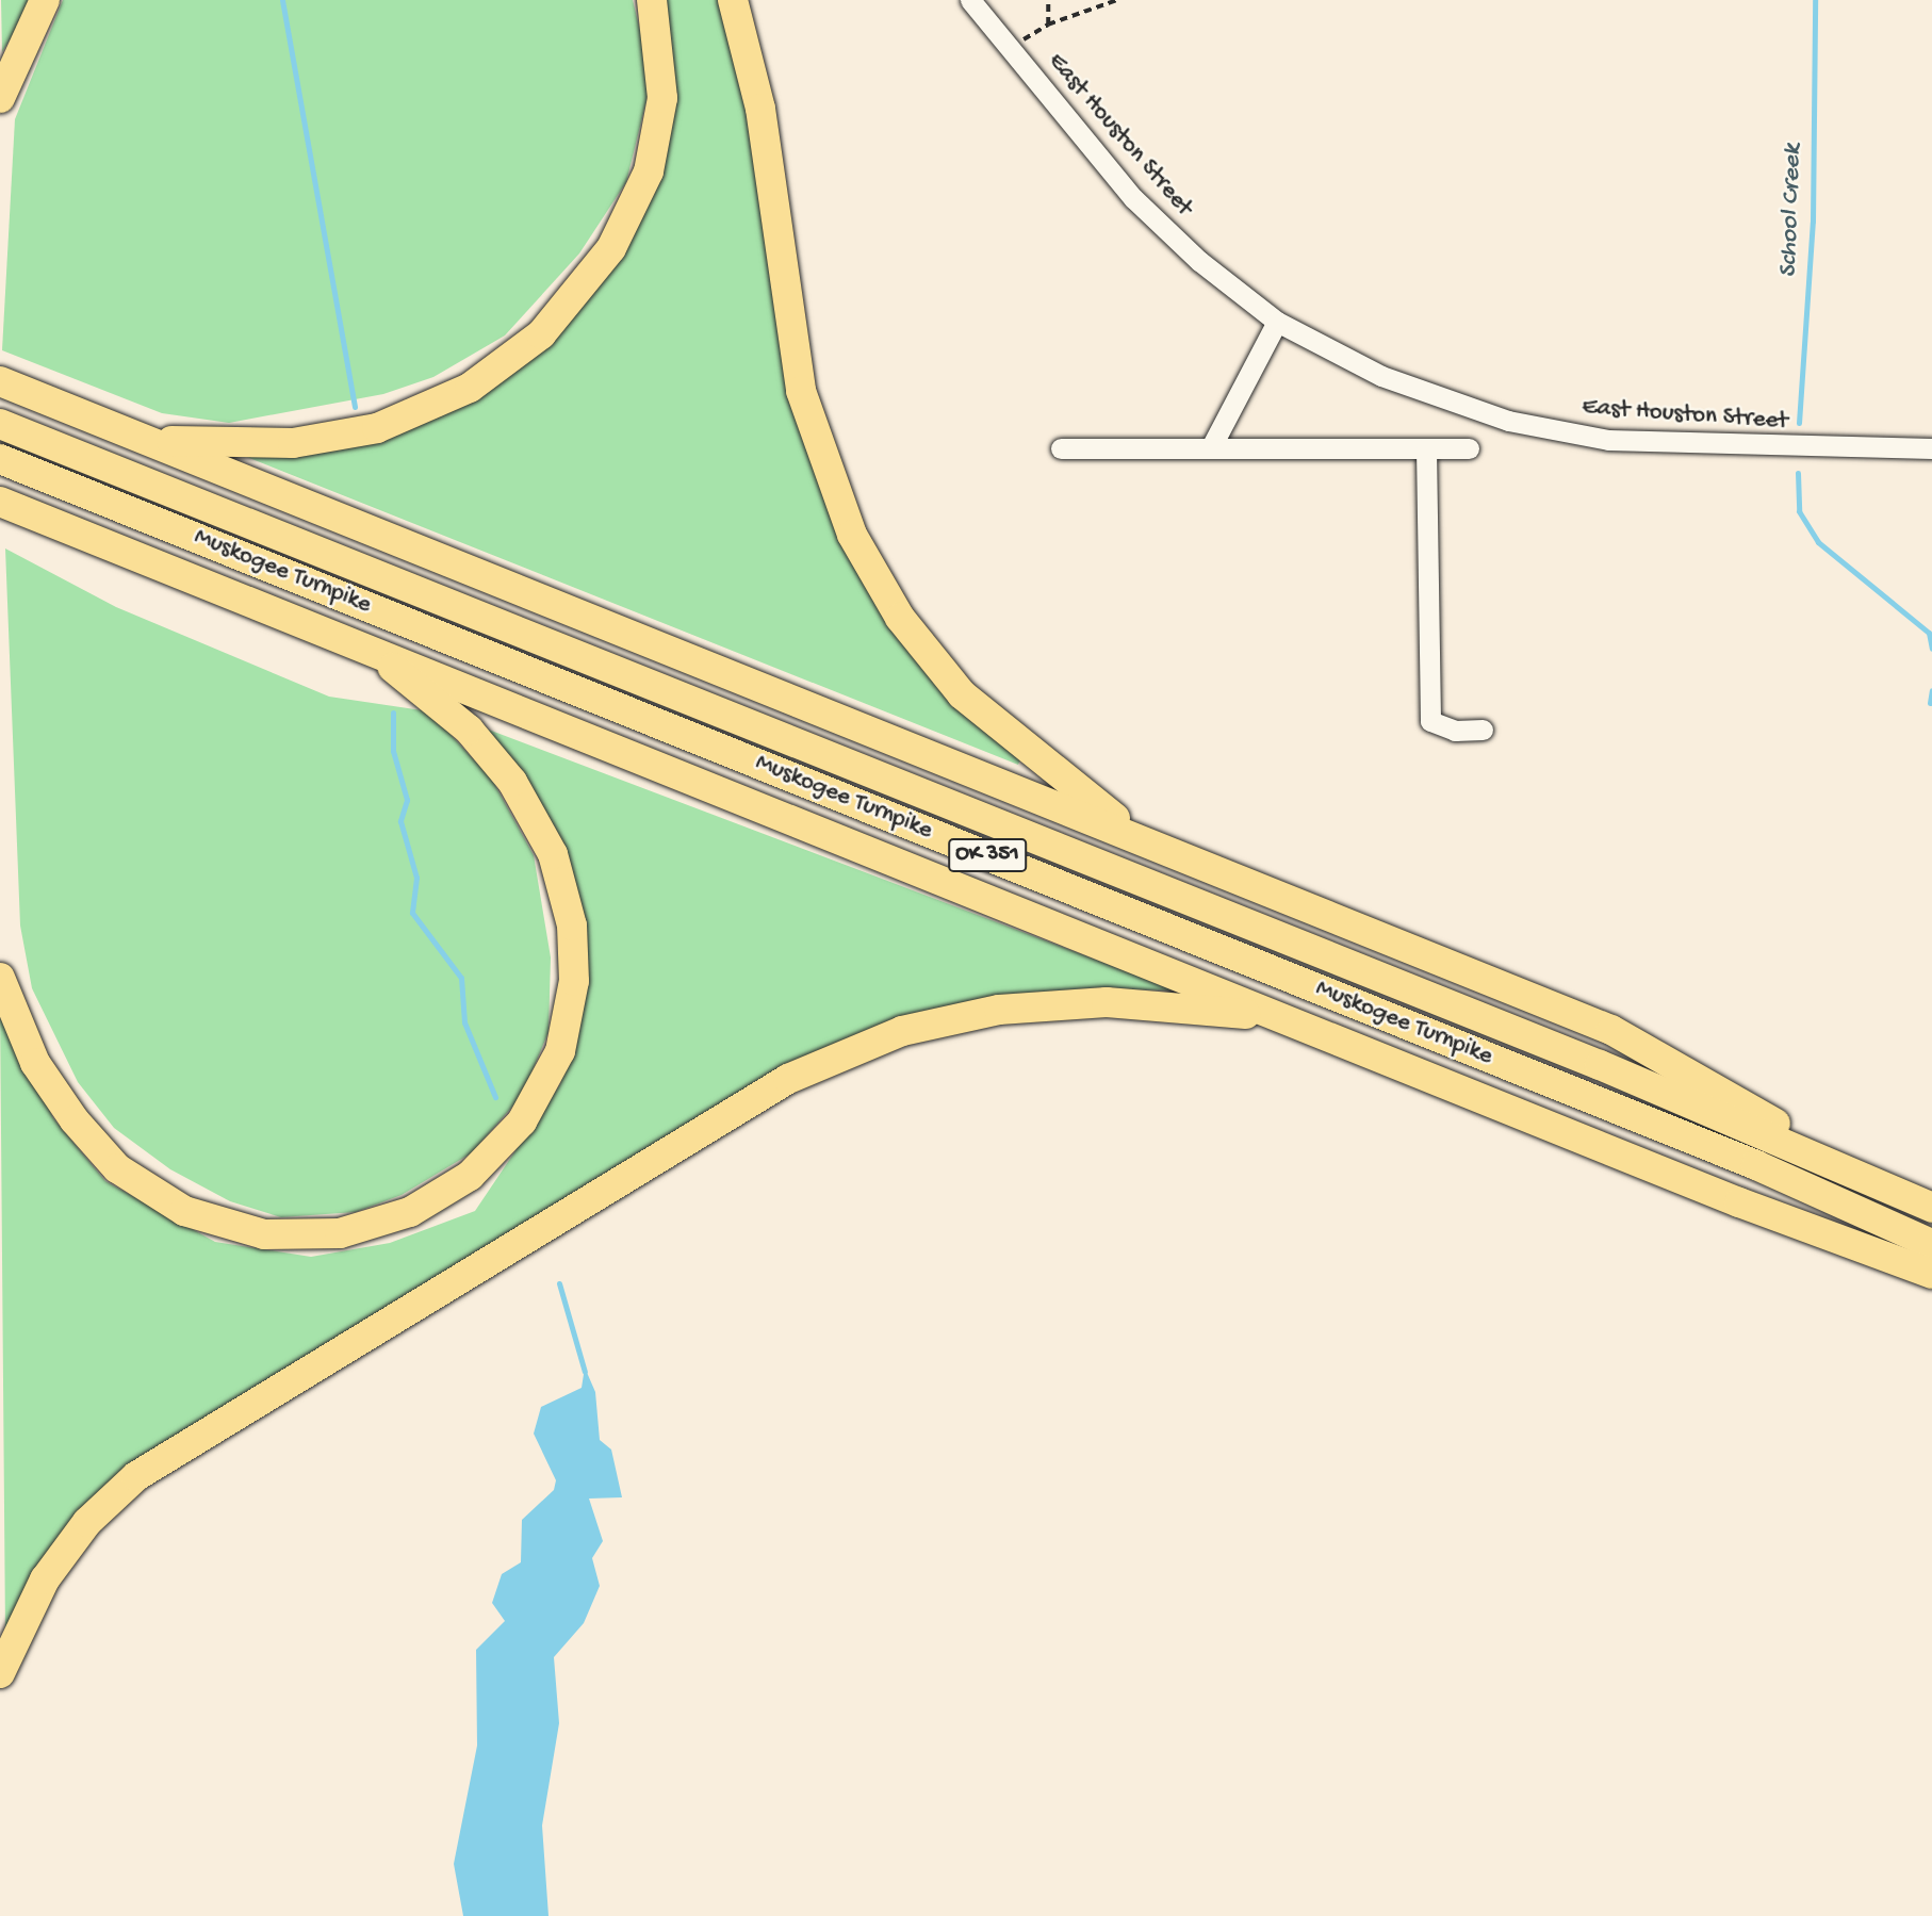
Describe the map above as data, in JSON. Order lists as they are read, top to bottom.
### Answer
{
  "streets": {
    "highway": ["Muskogee Turnpike", "OK 351"],
    "street": ["East Houston Street"]
  },
  "water": ["School Creek"]
}
